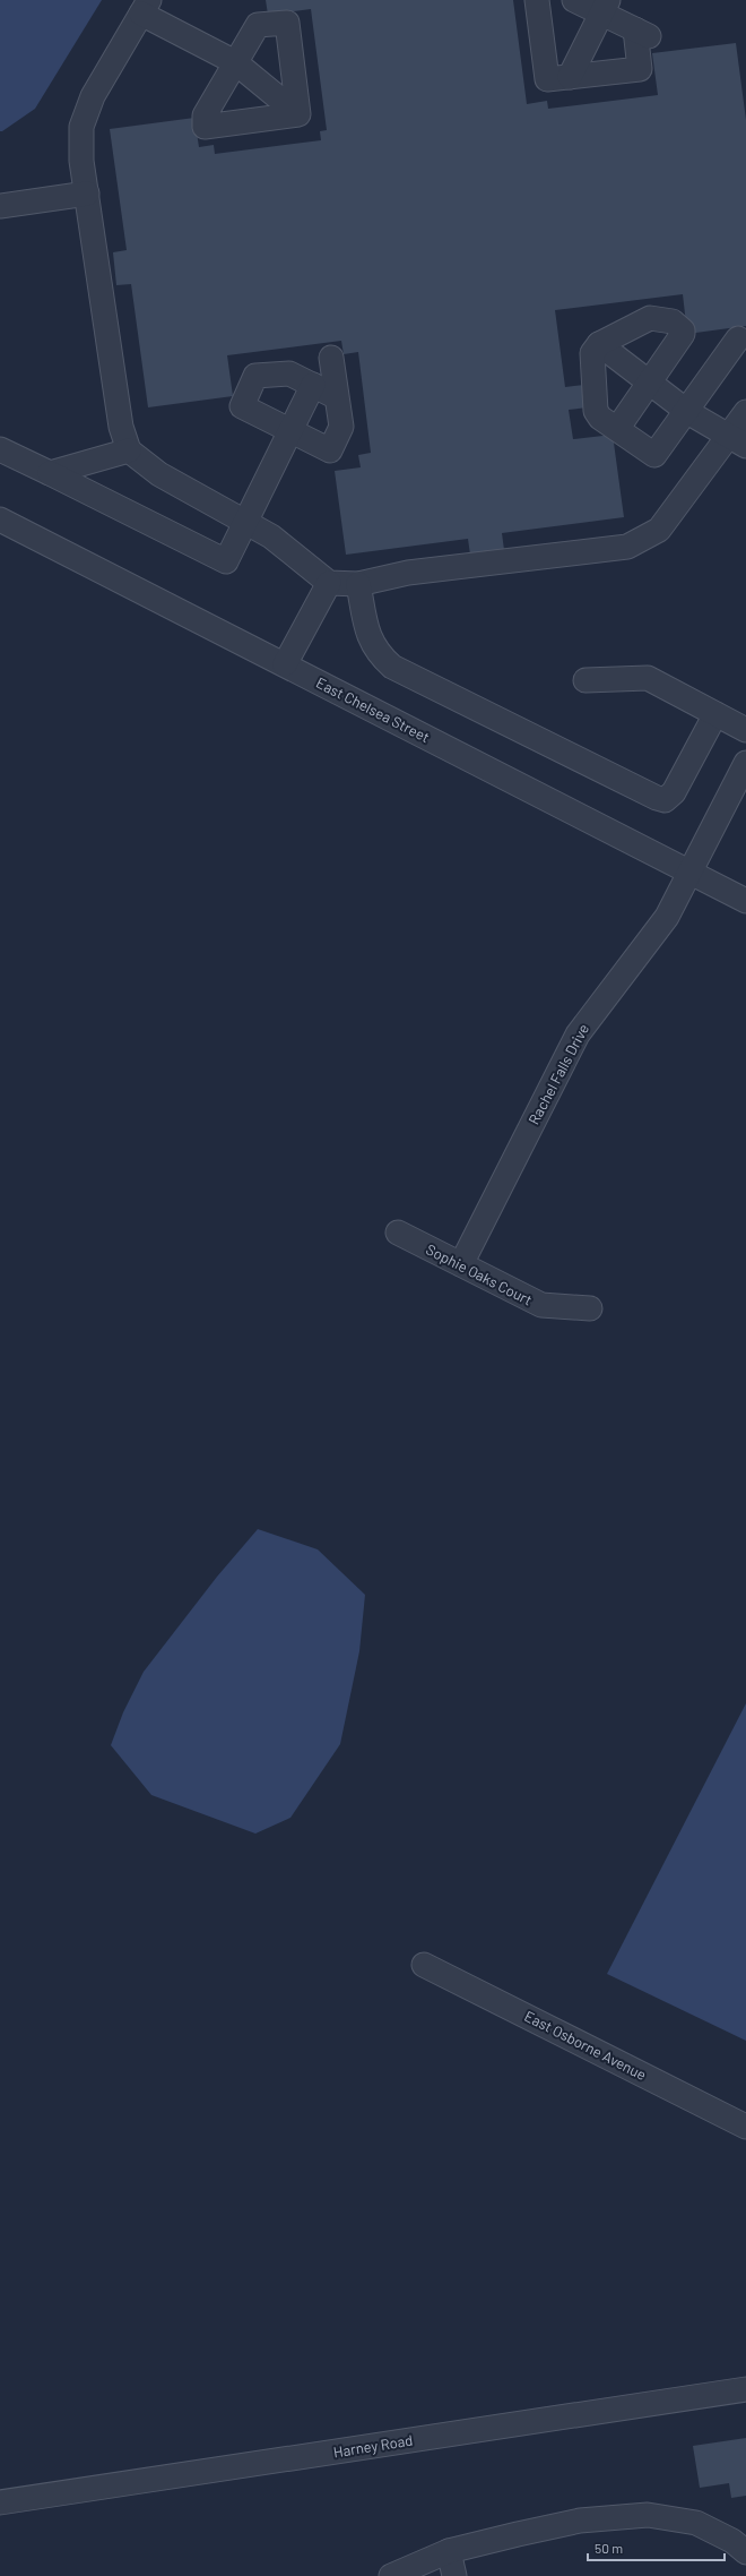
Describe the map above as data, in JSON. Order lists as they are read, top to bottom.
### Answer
{
  "streets": {
    "street": [
      "East Chelsea Street",
      "Rachel Falls Drive",
      "Sophie Oaks Court",
      "East Osborne Avenue",
      "Harney Road"
    ]
  },
  "crossings": [
    ["East Chelsea Street", "Rachel Falls Drive"],
    ["Rachel Falls Drive", "Sophie Oaks Court"]
  ],
  "scale_bar": "50 m"
}
